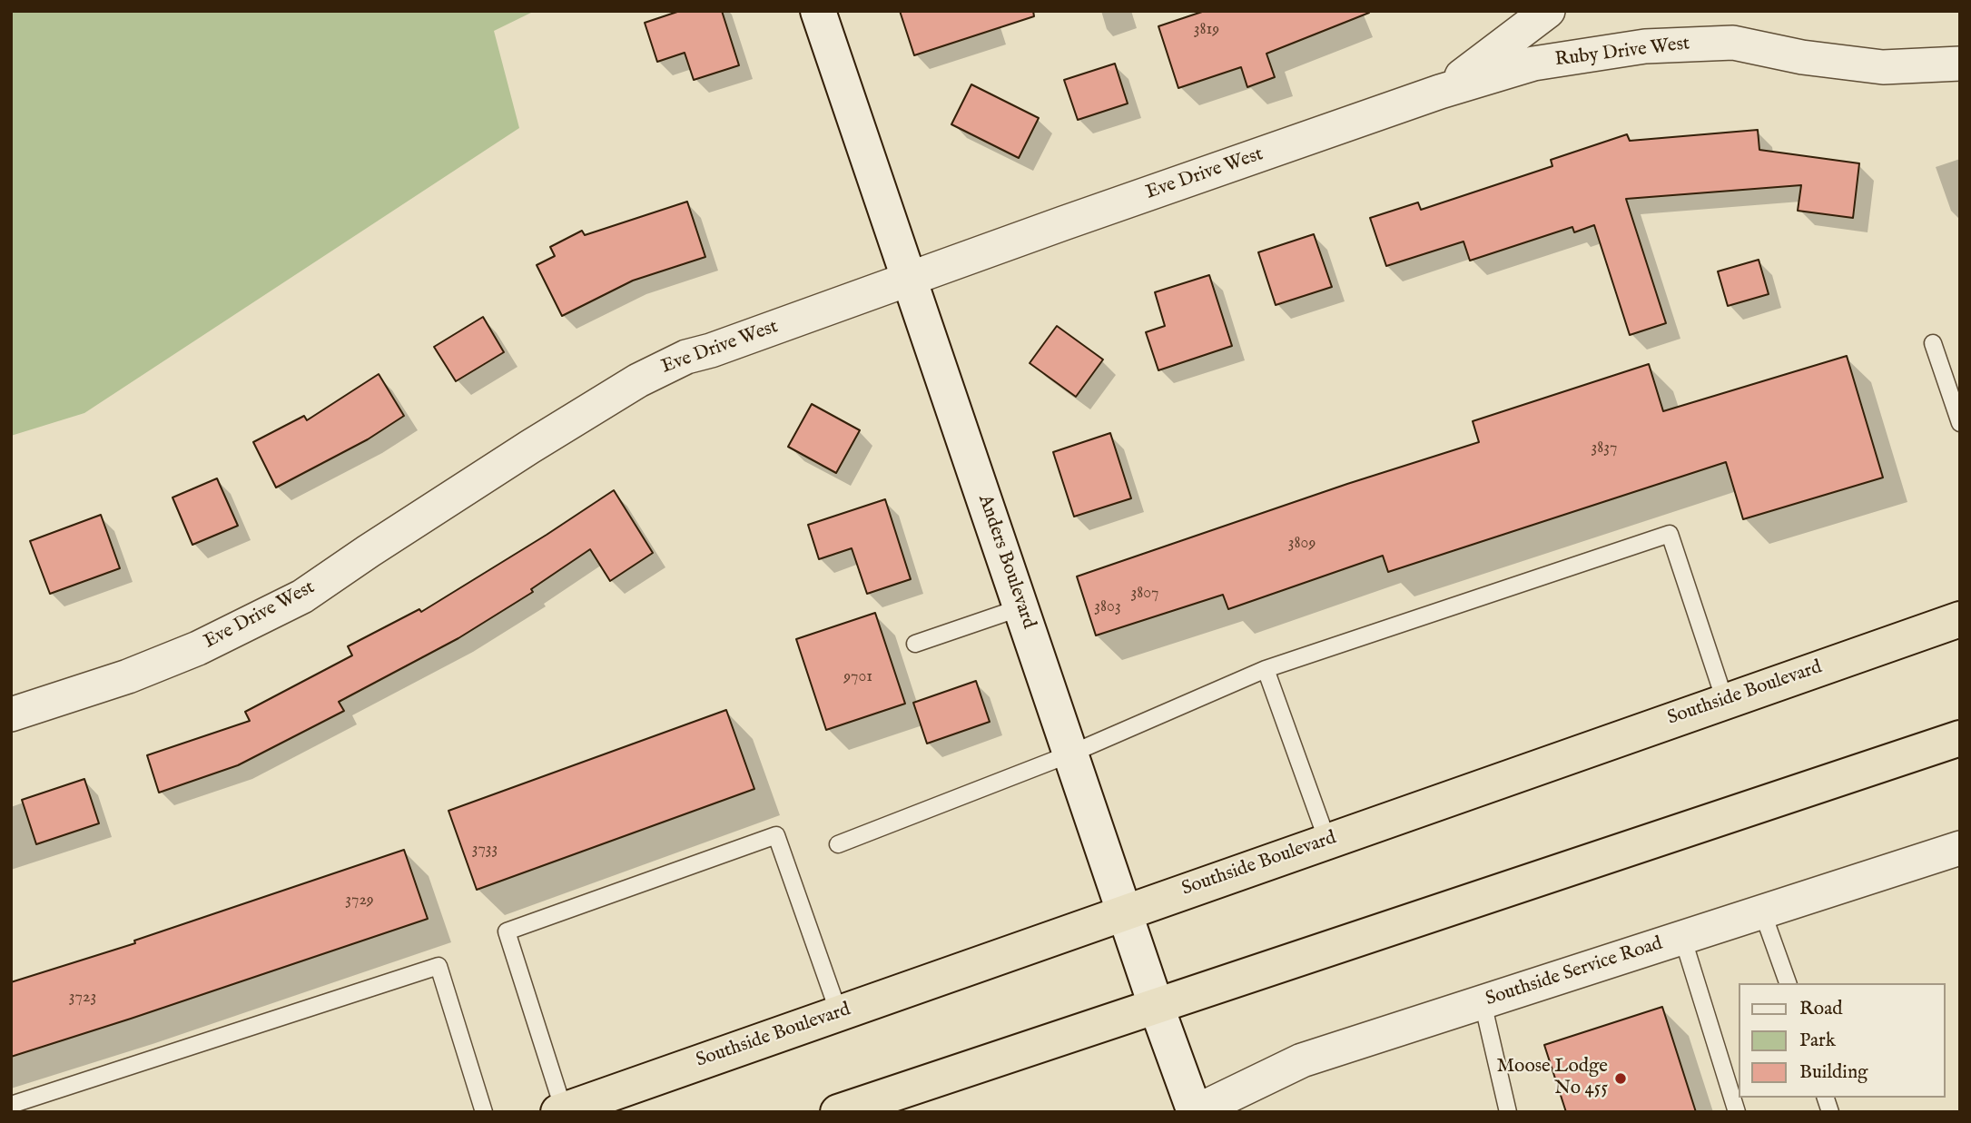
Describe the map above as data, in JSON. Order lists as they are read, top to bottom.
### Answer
{
  "streets": {
    "highway": ["Southside Boulevard"],
    "street": [
      "Ruby Drive West",
      "Eve Drive West",
      "Anders Boulevard",
      "Southside Service Road"
    ]
  },
  "crossings": [
    ["Ruby Drive West", "Eve Drive West"],
    ["Eve Drive West", "Anders Boulevard"],
    ["Anders Boulevard", "Southside Boulevard"],
    ["Anders Boulevard", "Southside Service Road"]
  ],
  "places": ["Moose Lodge No 455"],
  "house_numbers": [
    "3819",
    "3837",
    "3809",
    "3807",
    "3803",
    "9701",
    "3733",
    "3729",
    "3723"
  ],
  "legend": ["Road", "Park", "Building"]
}
